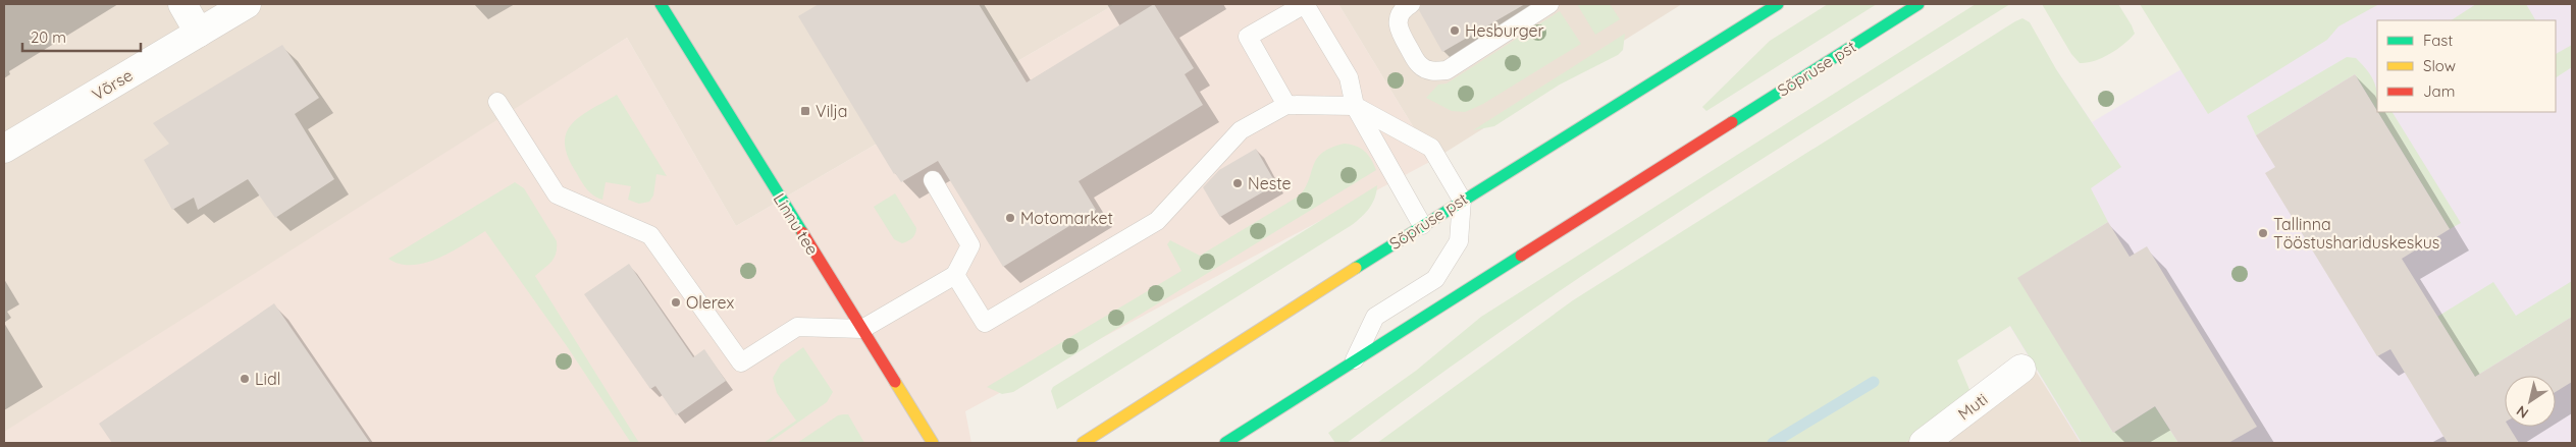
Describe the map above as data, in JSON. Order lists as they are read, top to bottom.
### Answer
{
  "streets": {
    "main road": ["Sõpruse pst", "Linnu tee"],
    "street": ["Võrse", "Muti"]
  },
  "places": {
    "other": [
      "Hesburger",
      "Neste",
      "Motomarket",
      "Tallinna Tööstushariduskeskus",
      "Olerex",
      "Lidl"
    ],
    "transit": ["Vilja"]
  },
  "legend": ["Fast", "Slow", "Jam"],
  "scale_bar": "20 m",
  "north": "bottom left"
}
